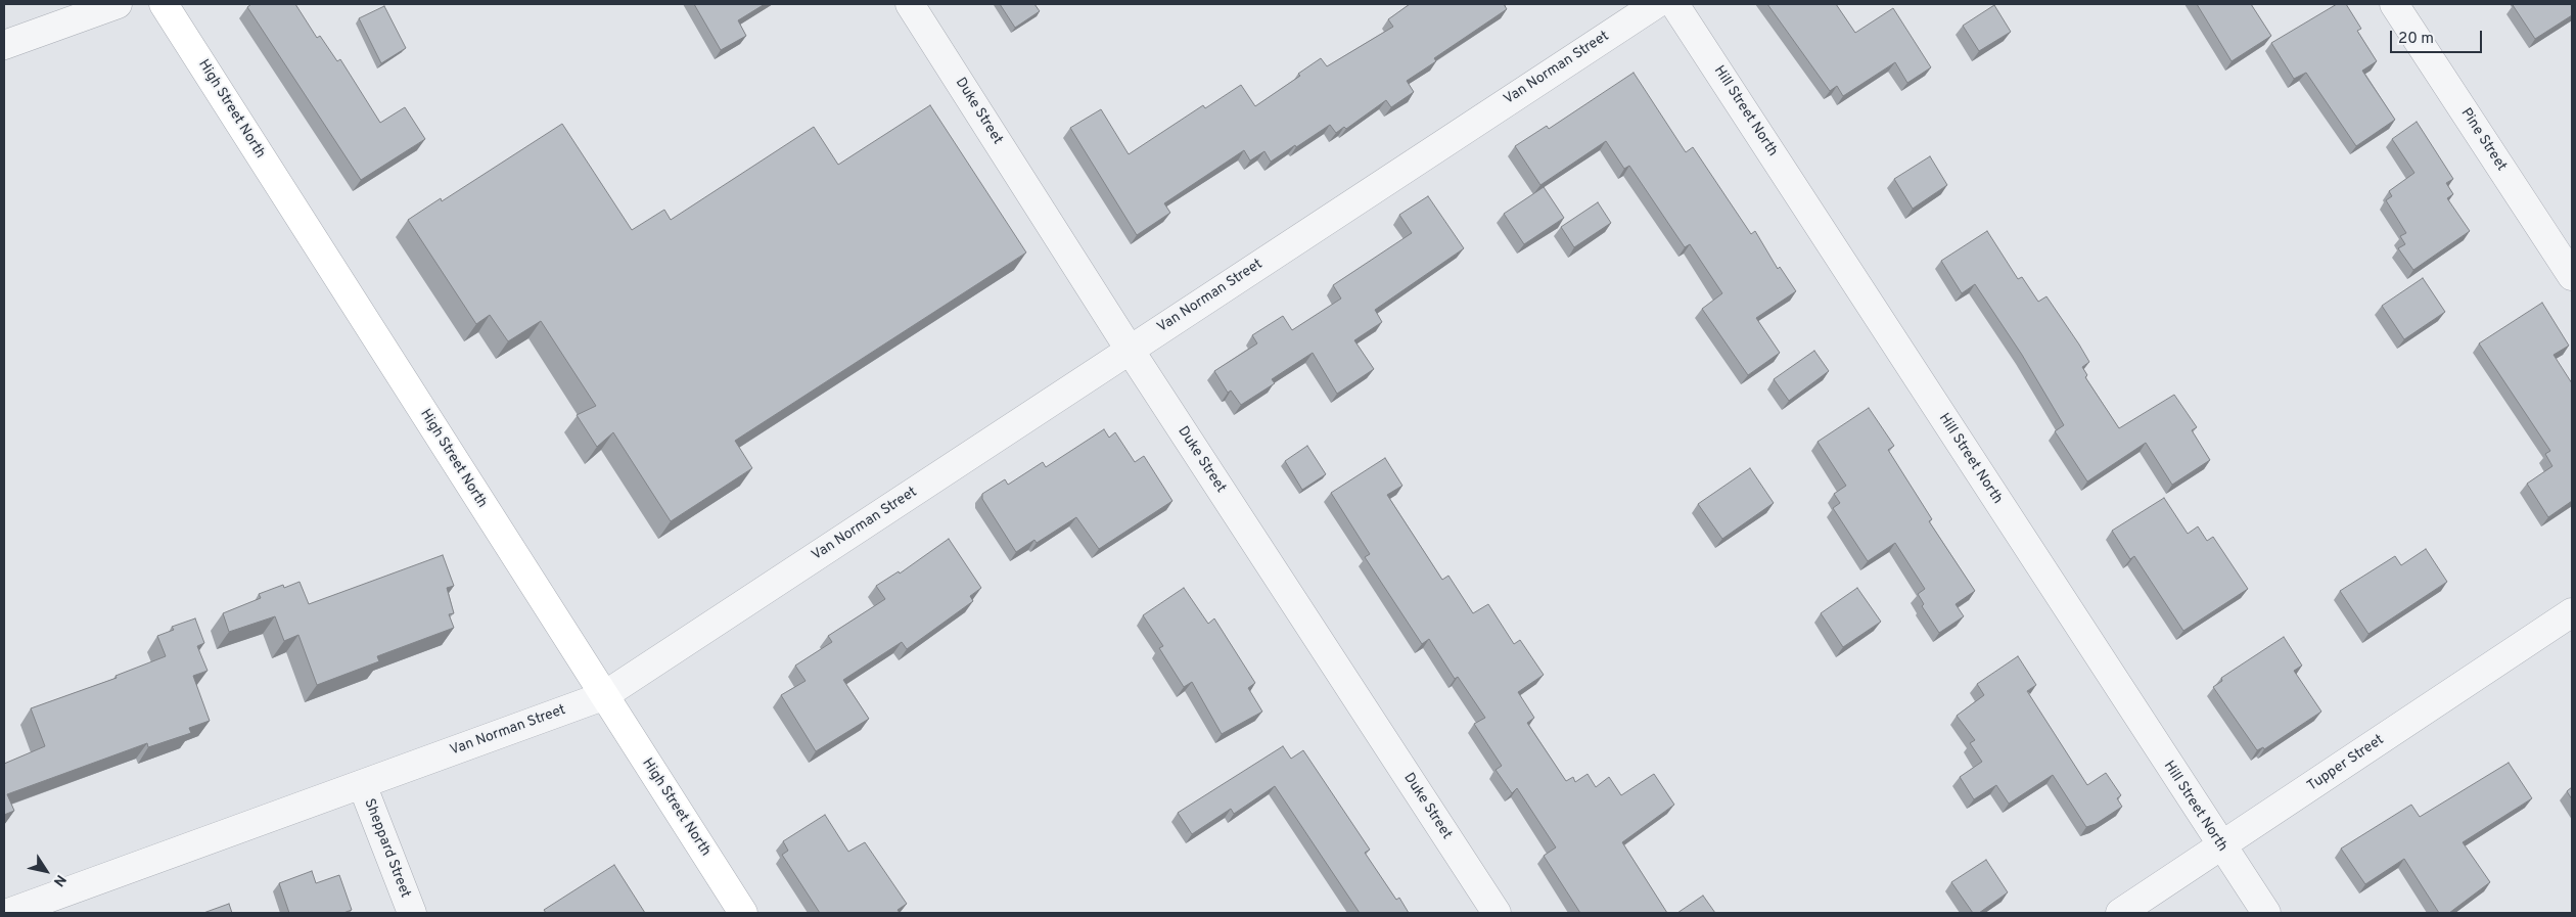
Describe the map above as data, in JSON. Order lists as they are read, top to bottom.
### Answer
{
  "streets": {
    "main road": ["High Street North"],
    "street": [
      "Van Norman Street",
      "Duke Street",
      "Hill Street North",
      "Pine Street",
      "Tupper Street",
      "Sheppard Street"
    ]
  },
  "crossings": [
    ["Van Norman Street", "High Street North"],
    ["Van Norman Street", "Duke Street"],
    ["Van Norman Street", "Sheppard Street"],
    ["Hill Street North", "Tupper Street"]
  ],
  "scale_bar": "20 m",
  "north": "bottom right"
}
